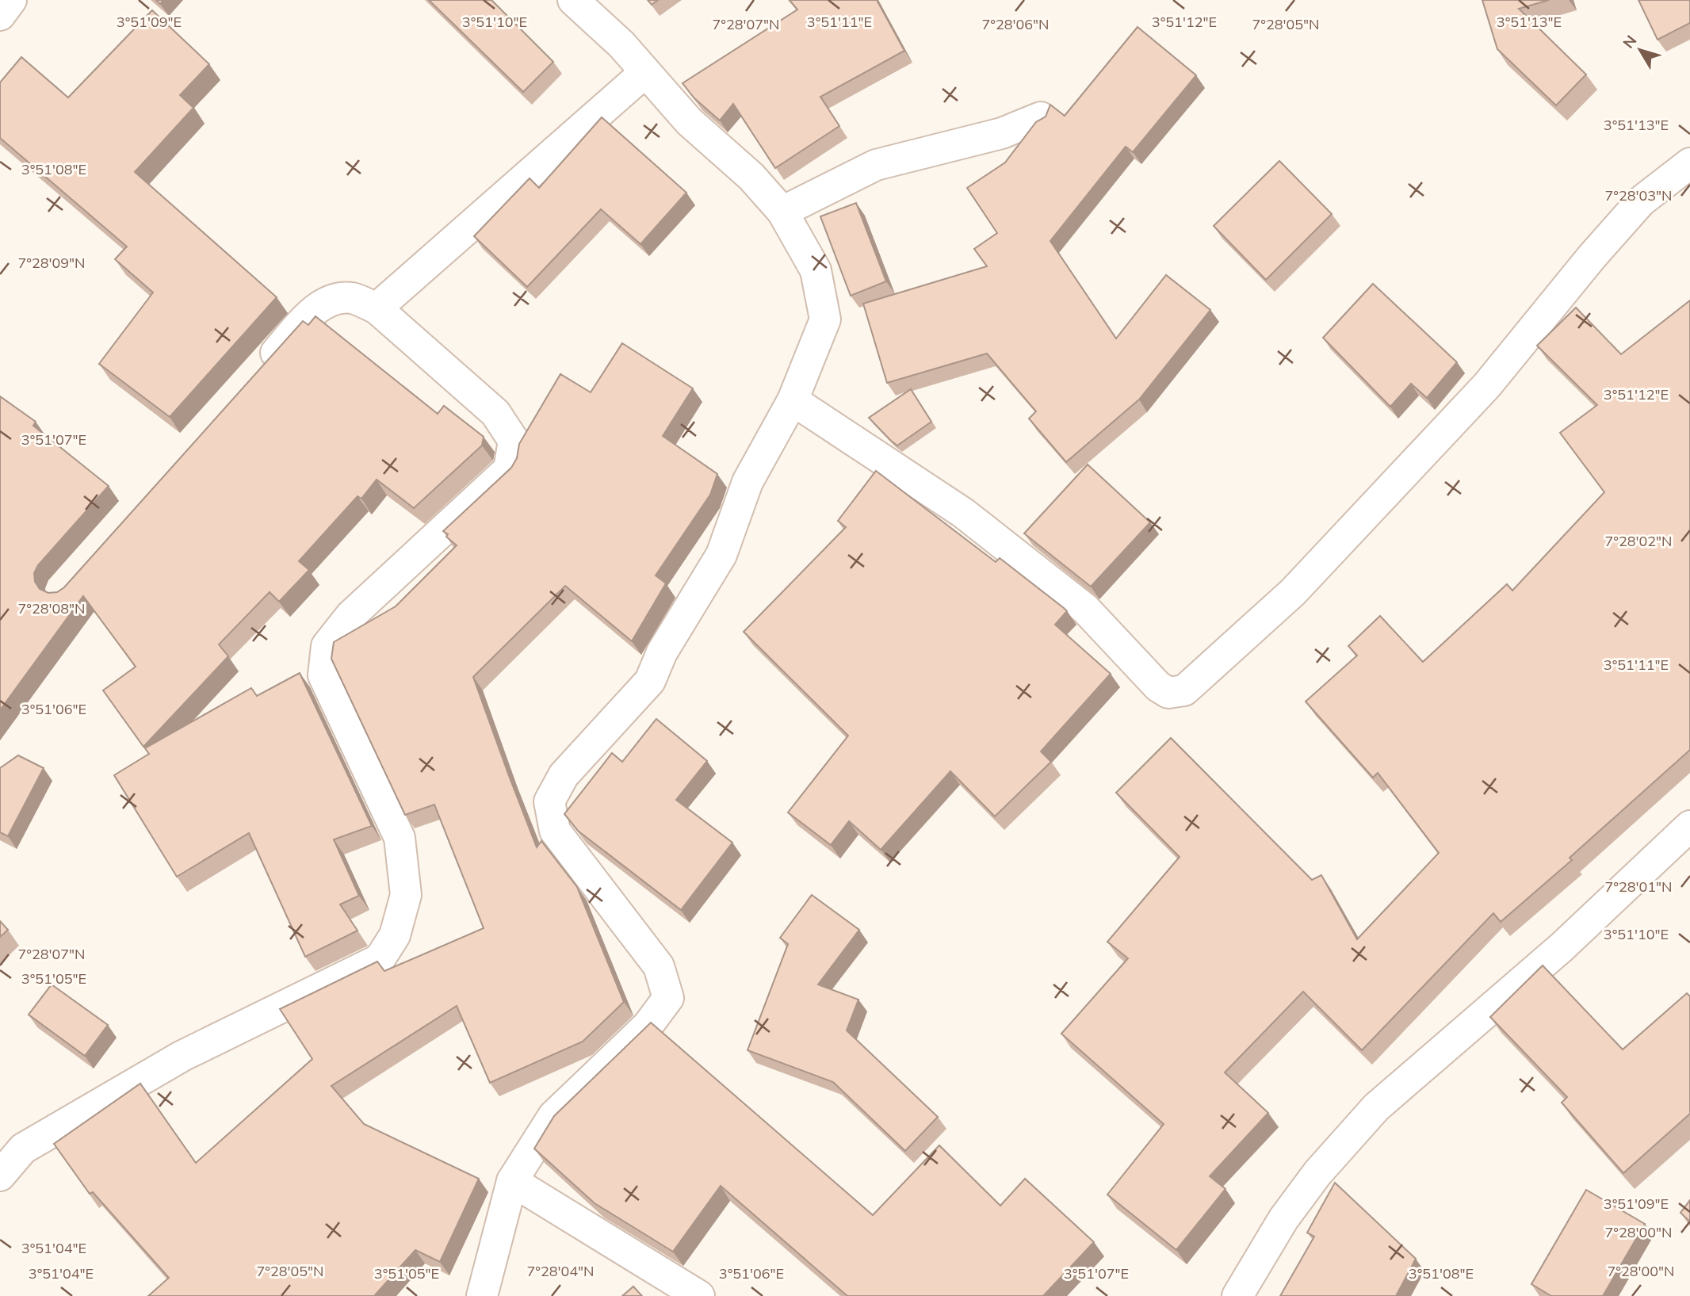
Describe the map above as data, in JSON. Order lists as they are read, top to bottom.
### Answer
{
  "north": "top left",
  "coordinates": [
    "3°51'09\"E",
    "3°51'10\"E",
    "3°51'11\"E",
    "3°51'12\"E",
    "3°51'13\"E",
    "7°28'07\"N",
    "7°28'06\"N",
    "7°28'05\"N",
    "3°51'08\"E",
    "7°28'03\"N",
    "7°28'09\"N",
    "3°51'07\"E",
    "7°28'02\"N",
    "7°28'08\"N",
    "3°51'06\"E",
    "7°28'01\"N",
    "3°51'05\"E",
    "7°28'00\"N",
    "3°51'04\"E",
    "7°28'04\"N"
  ]
}
